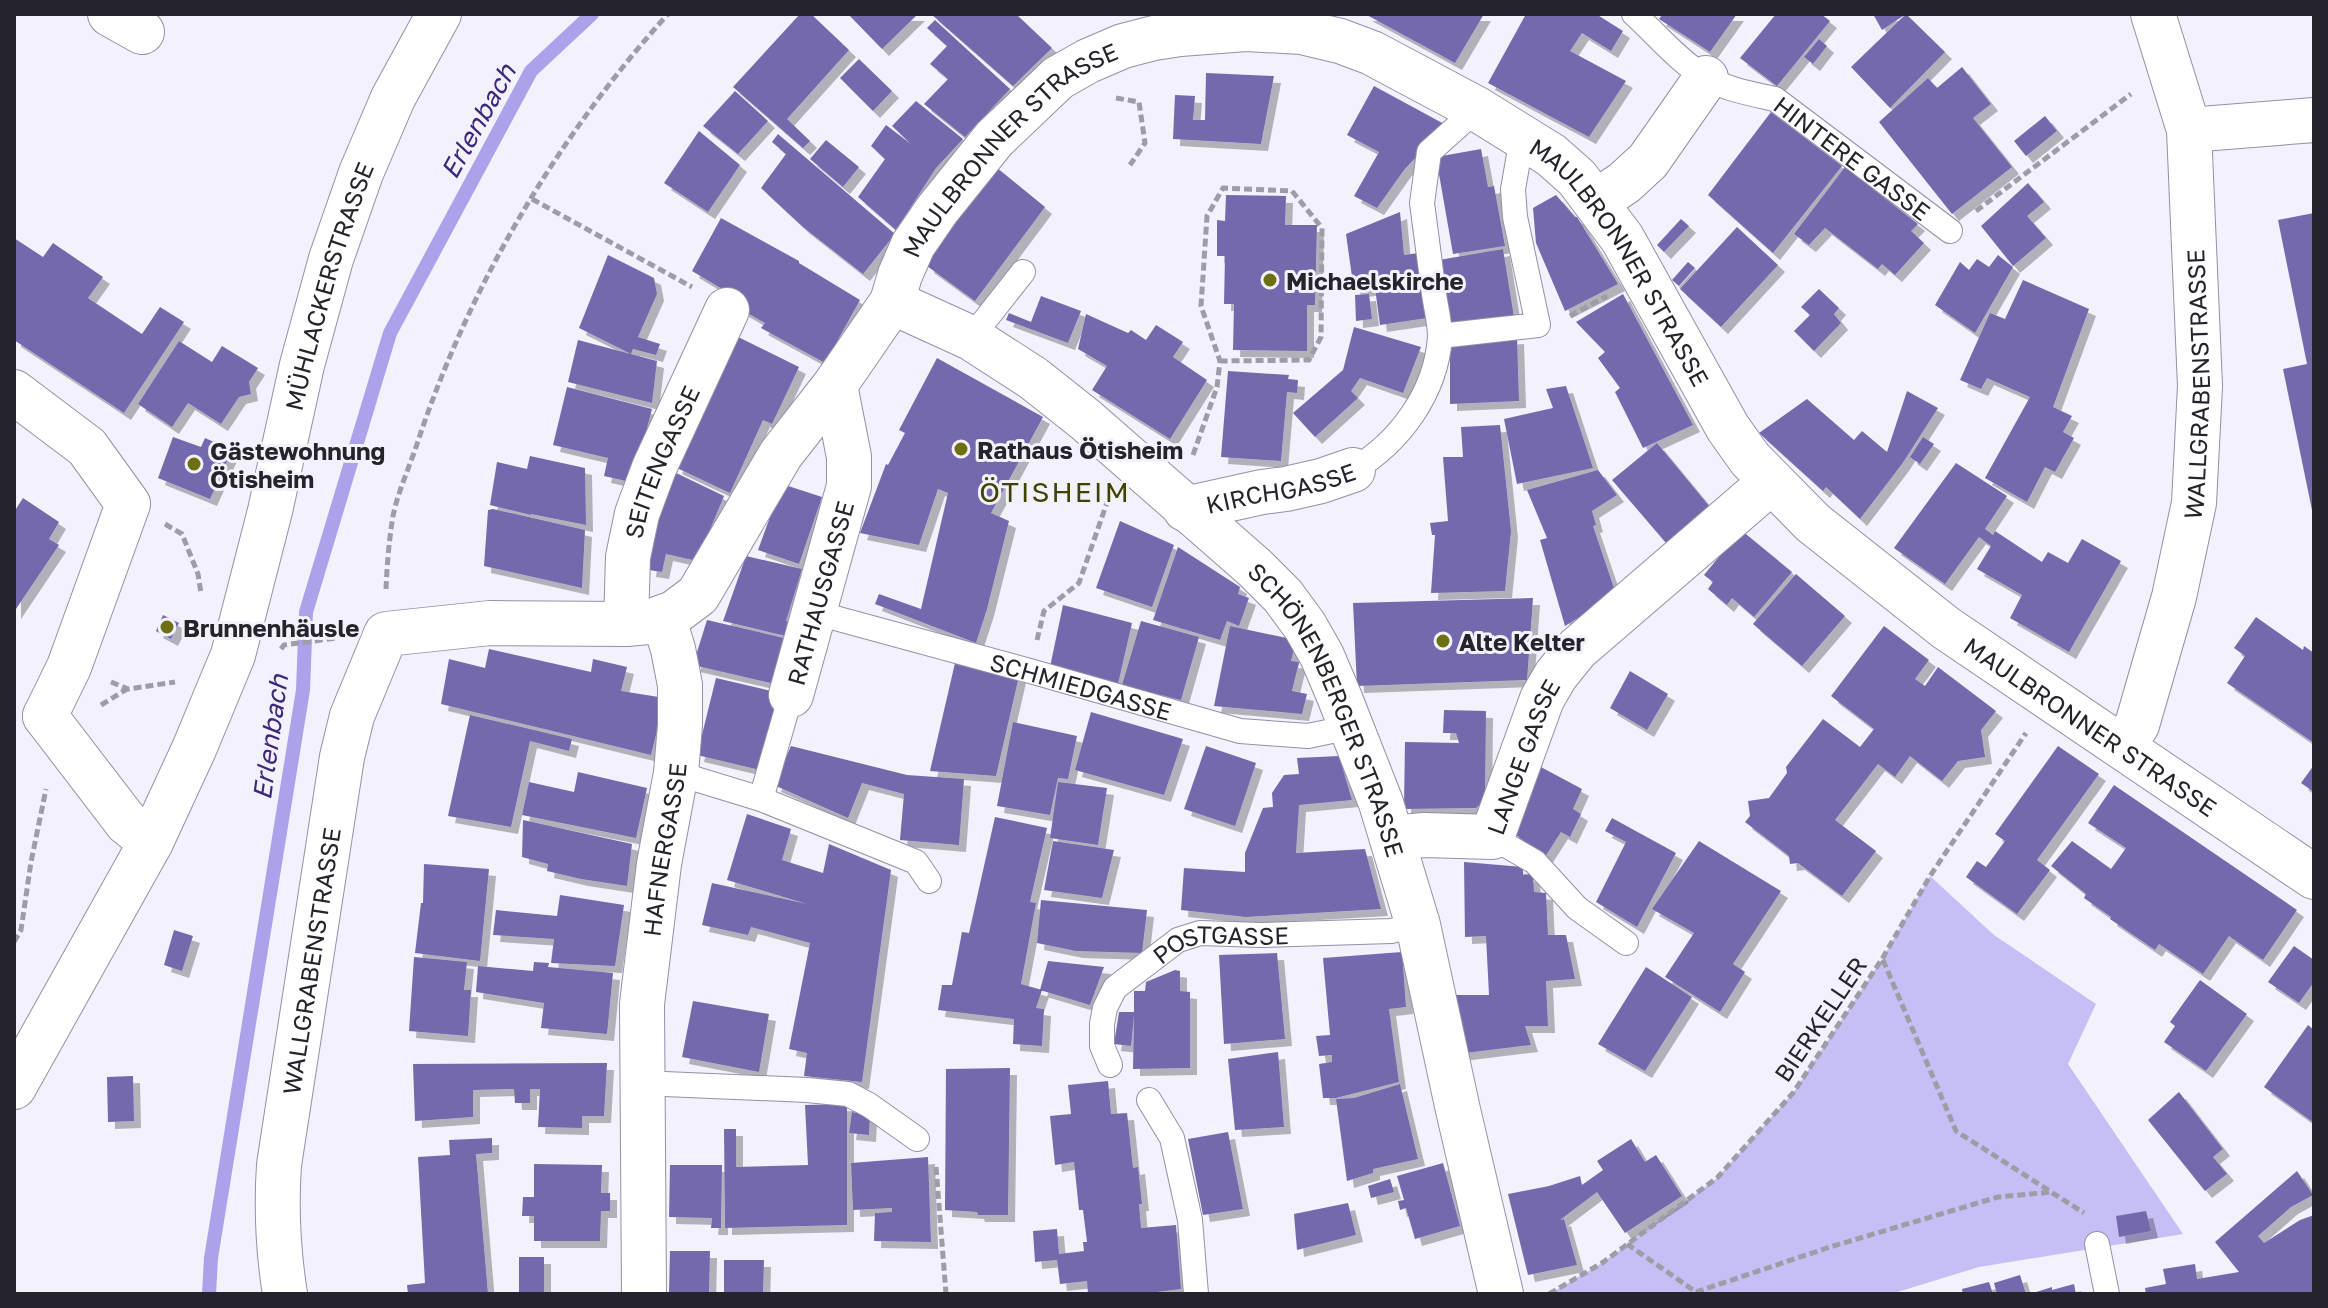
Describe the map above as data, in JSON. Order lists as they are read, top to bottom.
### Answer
{
  "streets": {
    "street": [
      "MAULBRONNER STRASSE",
      "MÜHLACKERSTRASSE",
      "WALLGRABENSTRASSE",
      "SEITENGASSE",
      "KIRCHGASSE",
      "RATHAUSGASSE",
      "SCHÖNENBERGER STRASSE",
      "LANGE GASSE",
      "HAFNERGASSE"
    ],
    "lane": ["HINTERE GASSE", "SCHMIEDGASSE", "POSTGASSE"],
    "path": ["BIERKELLER"]
  },
  "crossings": [
    ["MAULBRONNER STRASSE", "WALLGRABENSTRASSE"],
    ["MAULBRONNER STRASSE", "SEITENGASSE"],
    ["MAULBRONNER STRASSE", "KIRCHGASSE"],
    ["MAULBRONNER STRASSE", "RATHAUSGASSE"],
    ["MAULBRONNER STRASSE", "SCHÖNENBERGER STRASSE"],
    ["MAULBRONNER STRASSE", "LANGE GASSE"],
    ["MAULBRONNER STRASSE", "HAFNERGASSE"],
    ["MAULBRONNER STRASSE", "BIERKELLER"],
    ["SEITENGASSE", "HAFNERGASSE"],
    ["KIRCHGASSE", "SCHÖNENBERGER STRASSE"],
    ["RATHAUSGASSE", "SCHMIEDGASSE"],
    ["SCHMIEDGASSE", "SCHÖNENBERGER STRASSE"],
    ["SCHÖNENBERGER STRASSE", "LANGE GASSE"],
    ["SCHÖNENBERGER STRASSE", "POSTGASSE"]
  ],
  "districts": ["ÖTISHEIM"],
  "water": ["Erlenbach"],
  "places": [
    "Michaelskirche",
    "Rathaus Ötisheim",
    "Gästewohnung Ötisheim",
    "Brunnenhäusle",
    "Alte Kelter"
  ]
}
